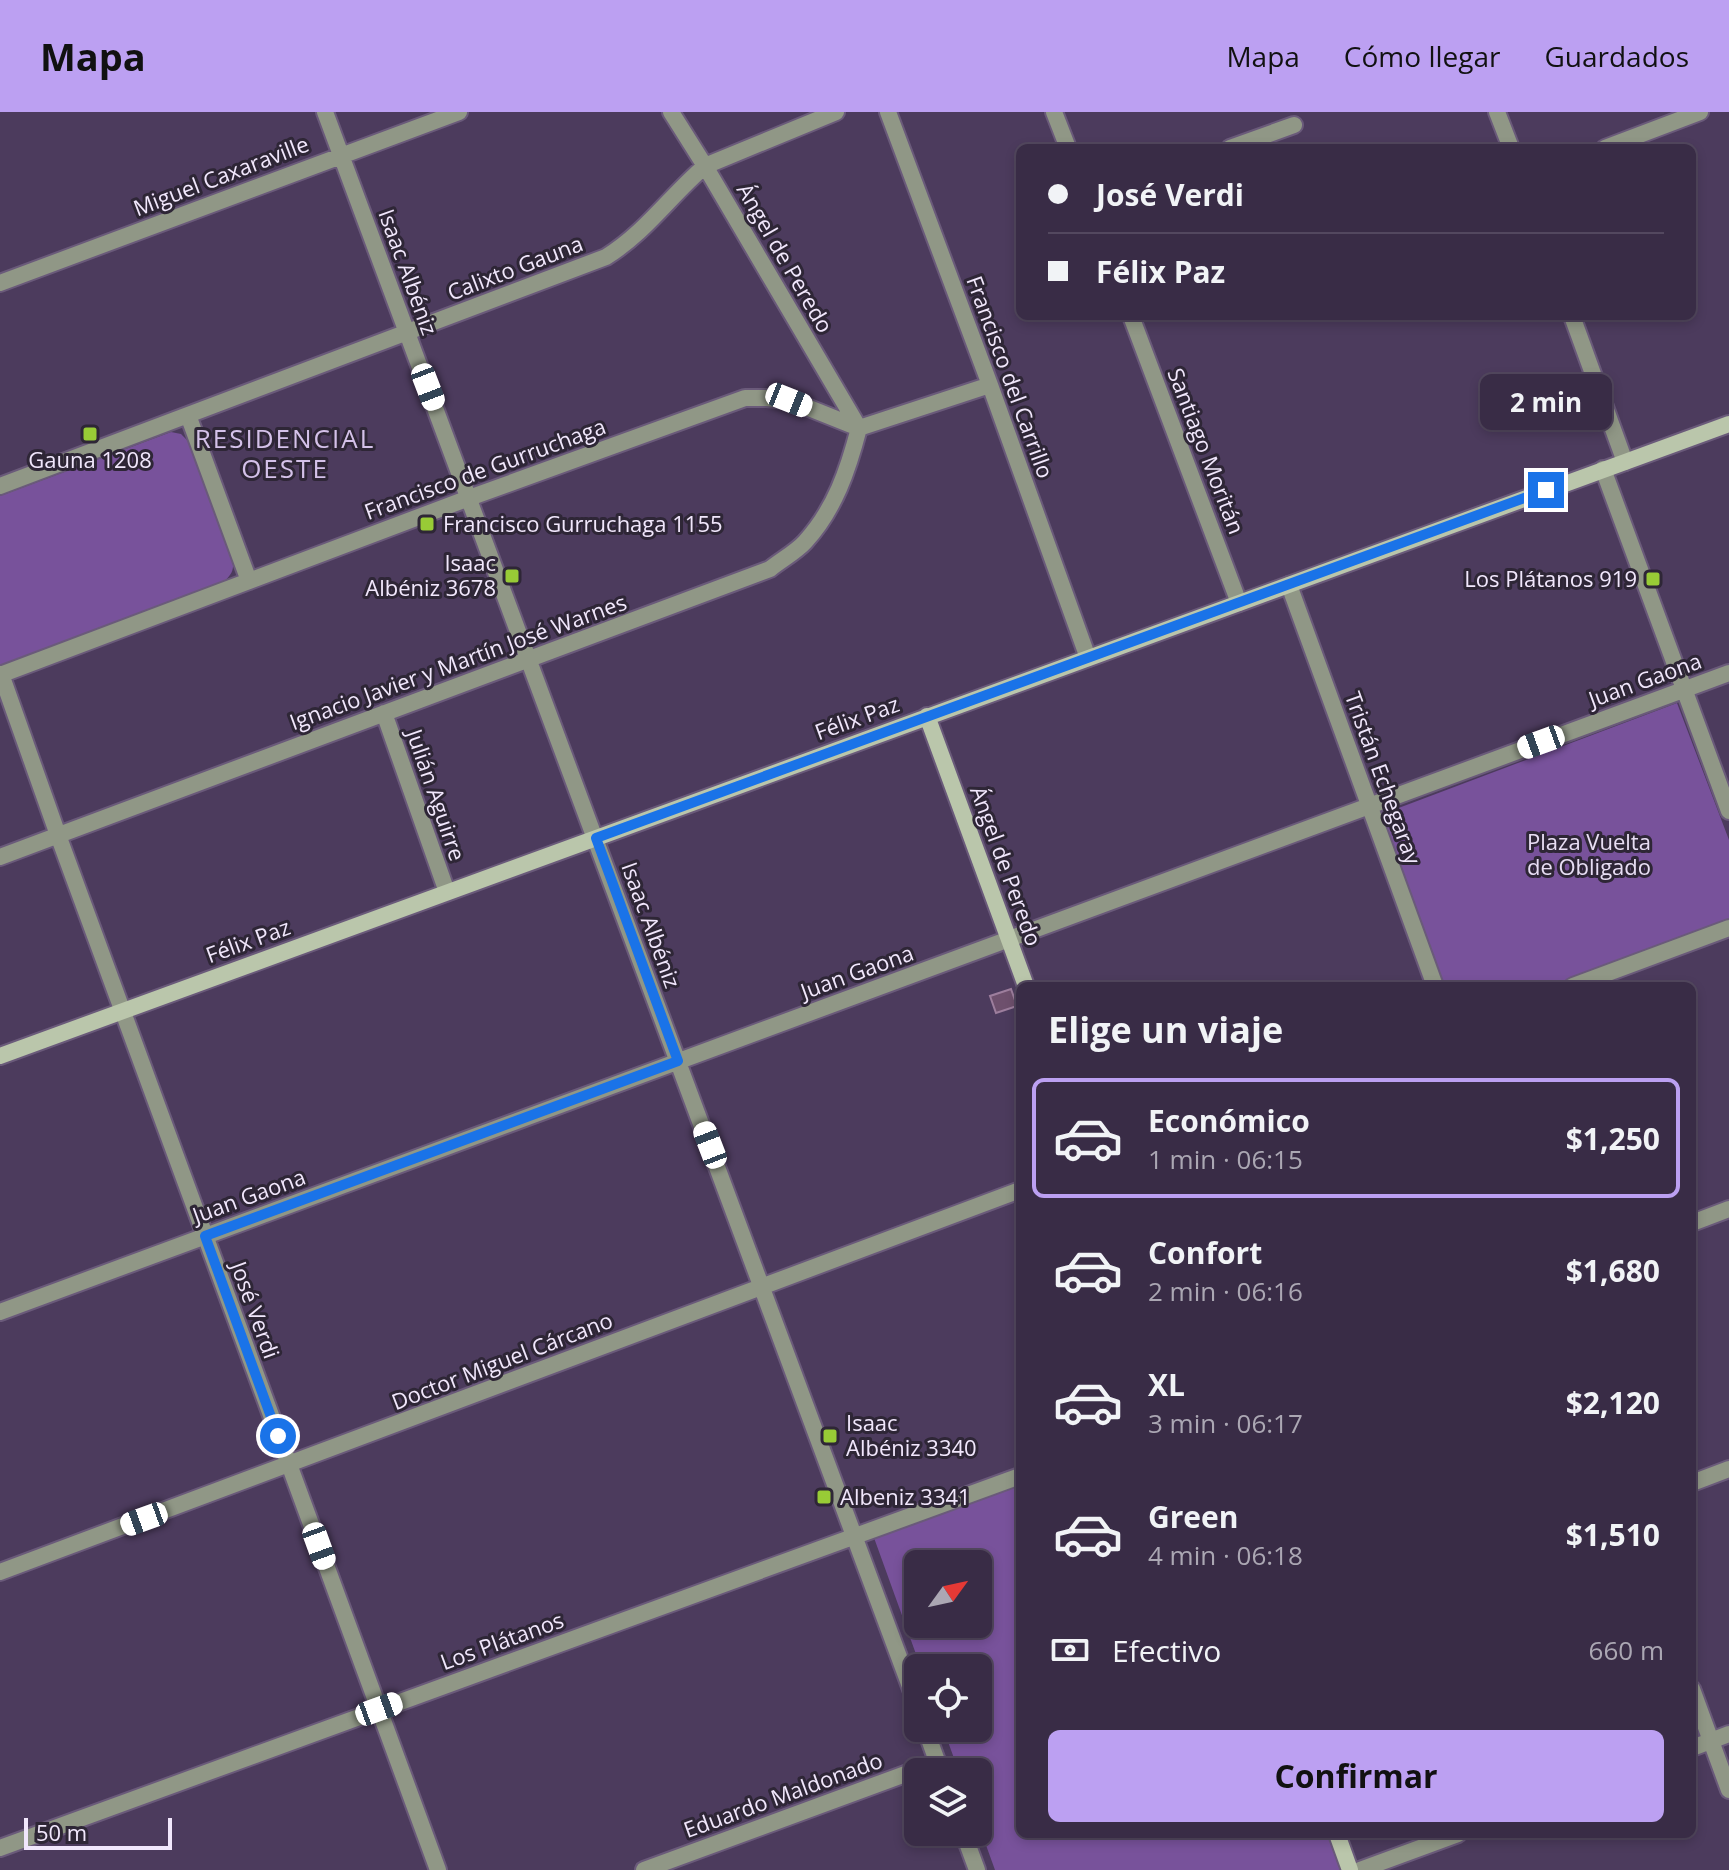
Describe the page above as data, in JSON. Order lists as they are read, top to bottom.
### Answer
{
  "streets": {
    "main road": ["Ángel de Peredo", "Félix Paz"],
    "street": [
      "Miguel Caxaraville",
      "Calixto Gauna",
      "Isaac Albéniz",
      "Francisco del Carrillo",
      "Santiago Moritán",
      "Francisco de Gurruchaga",
      "Ignacio Javier y Martín José Warnes",
      "Juan Gaona",
      "Tristán Echegaray",
      "Julián Aguirre",
      "José Verdi",
      "Doctor Miguel Cárcano",
      "Los Plátanos",
      "Eduardo Maldonado"
    ]
  },
  "crossings": [
    ["Miguel Caxaraville", "Isaac Albéniz"],
    ["Ángel de Peredo", "Calixto Gauna"],
    ["Ángel de Peredo", "Francisco de Gurruchaga"],
    ["Ángel de Peredo", "Ignacio Javier y Martín José Warnes"],
    ["Ángel de Peredo", "Juan Gaona"],
    ["Ángel de Peredo", "Félix Paz"],
    ["Calixto Gauna", "Isaac Albéniz"],
    ["Isaac Albéniz", "Francisco de Gurruchaga"],
    ["Isaac Albéniz", "Ignacio Javier y Martín José Warnes"],
    ["Isaac Albéniz", "Juan Gaona"],
    ["Isaac Albéniz", "Félix Paz"],
    ["Isaac Albéniz", "Doctor Miguel Cárcano"],
    ["Isaac Albéniz", "Los Plátanos"],
    ["Francisco del Carrillo", "Félix Paz"],
    ["Santiago Moritán", "Félix Paz"],
    ["Francisco de Gurruchaga", "Ignacio Javier y Martín José Warnes"],
    ["Francisco de Gurruchaga", "José Verdi"],
    ["Ignacio Javier y Martín José Warnes", "Julián Aguirre"],
    ["Ignacio Javier y Martín José Warnes", "José Verdi"],
    ["Juan Gaona", "Tristán Echegaray"],
    ["Juan Gaona", "José Verdi"],
    ["Félix Paz", "Tristán Echegaray"],
    ["Félix Paz", "Julián Aguirre"],
    ["Félix Paz", "José Verdi"],
    ["José Verdi", "Doctor Miguel Cárcano"],
    ["José Verdi", "Los Plátanos"]
  ],
  "districts": ["RESIDENCIAL OESTE"],
  "parks": ["Plaza Vuelta de Obligado"],
  "places": {
    "transit": [
      "Gauna 1208",
      "Francisco Gurruchaga 1155",
      "Isaac Albéniz 3678",
      "Los Plátanos 919",
      "Isaac Albéniz 3340",
      "Albeniz 3341"
    ]
  },
  "scale_bar": "50 m",
  "north": "top right",
  "page": {
    "header": "Mapa",
    "nav": ["Mapa", "Cómo llegar", "Guardados"],
    "banner": ["José Verdi", "Félix Paz"],
    "bubble": "2 min",
    "heading": "Elige un viaje",
    "list": [
      {
        "name": "Económico",
        "note": "1 min · 06:15",
        "value": "$1,250"
      },
      {
        "name": "Confort",
        "note": "2 min · 06:16",
        "value": "$1,680"
      },
      {
        "name": "XL",
        "note": "3 min · 06:17",
        "value": "$2,120"
      },
      {
        "name": "Green",
        "note": "4 min · 06:18",
        "value": "$1,510"
      }
    ],
    "pay": ["Efectivo", "660 m"],
    "buttons": "Confirmar",
    "scale": "50 m"
  }
}
